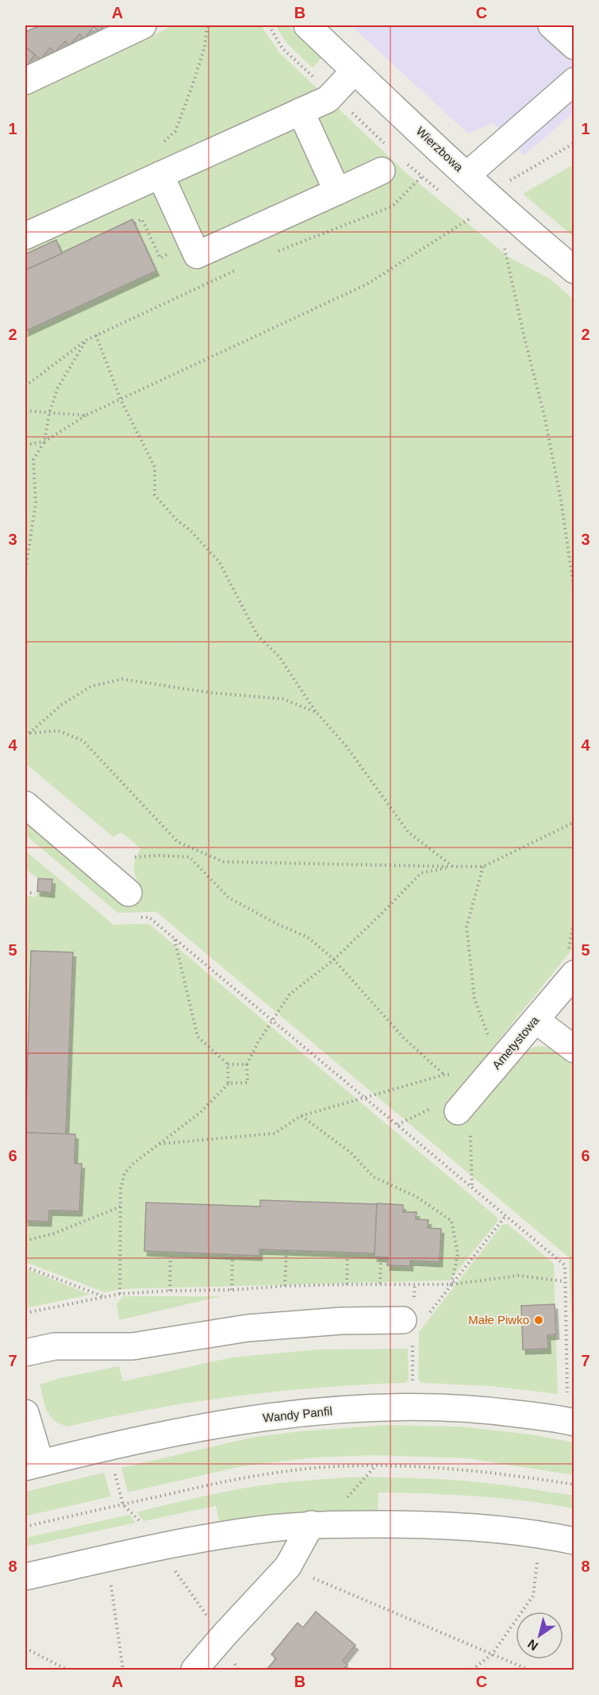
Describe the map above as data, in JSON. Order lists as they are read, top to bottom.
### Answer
{
  "streets": {
    "street": ["Wierzbowa", "Ametystowa", "Wandy Panfil"]
  },
  "places": ["Małe Piwko"],
  "north": "bottom left",
  "grid": {
    "columns": ["A", "B", "C"],
    "rows": [
      "1",
      "2",
      "3",
      "4",
      "5",
      "6",
      "7",
      "8"
    ]
  }
}
